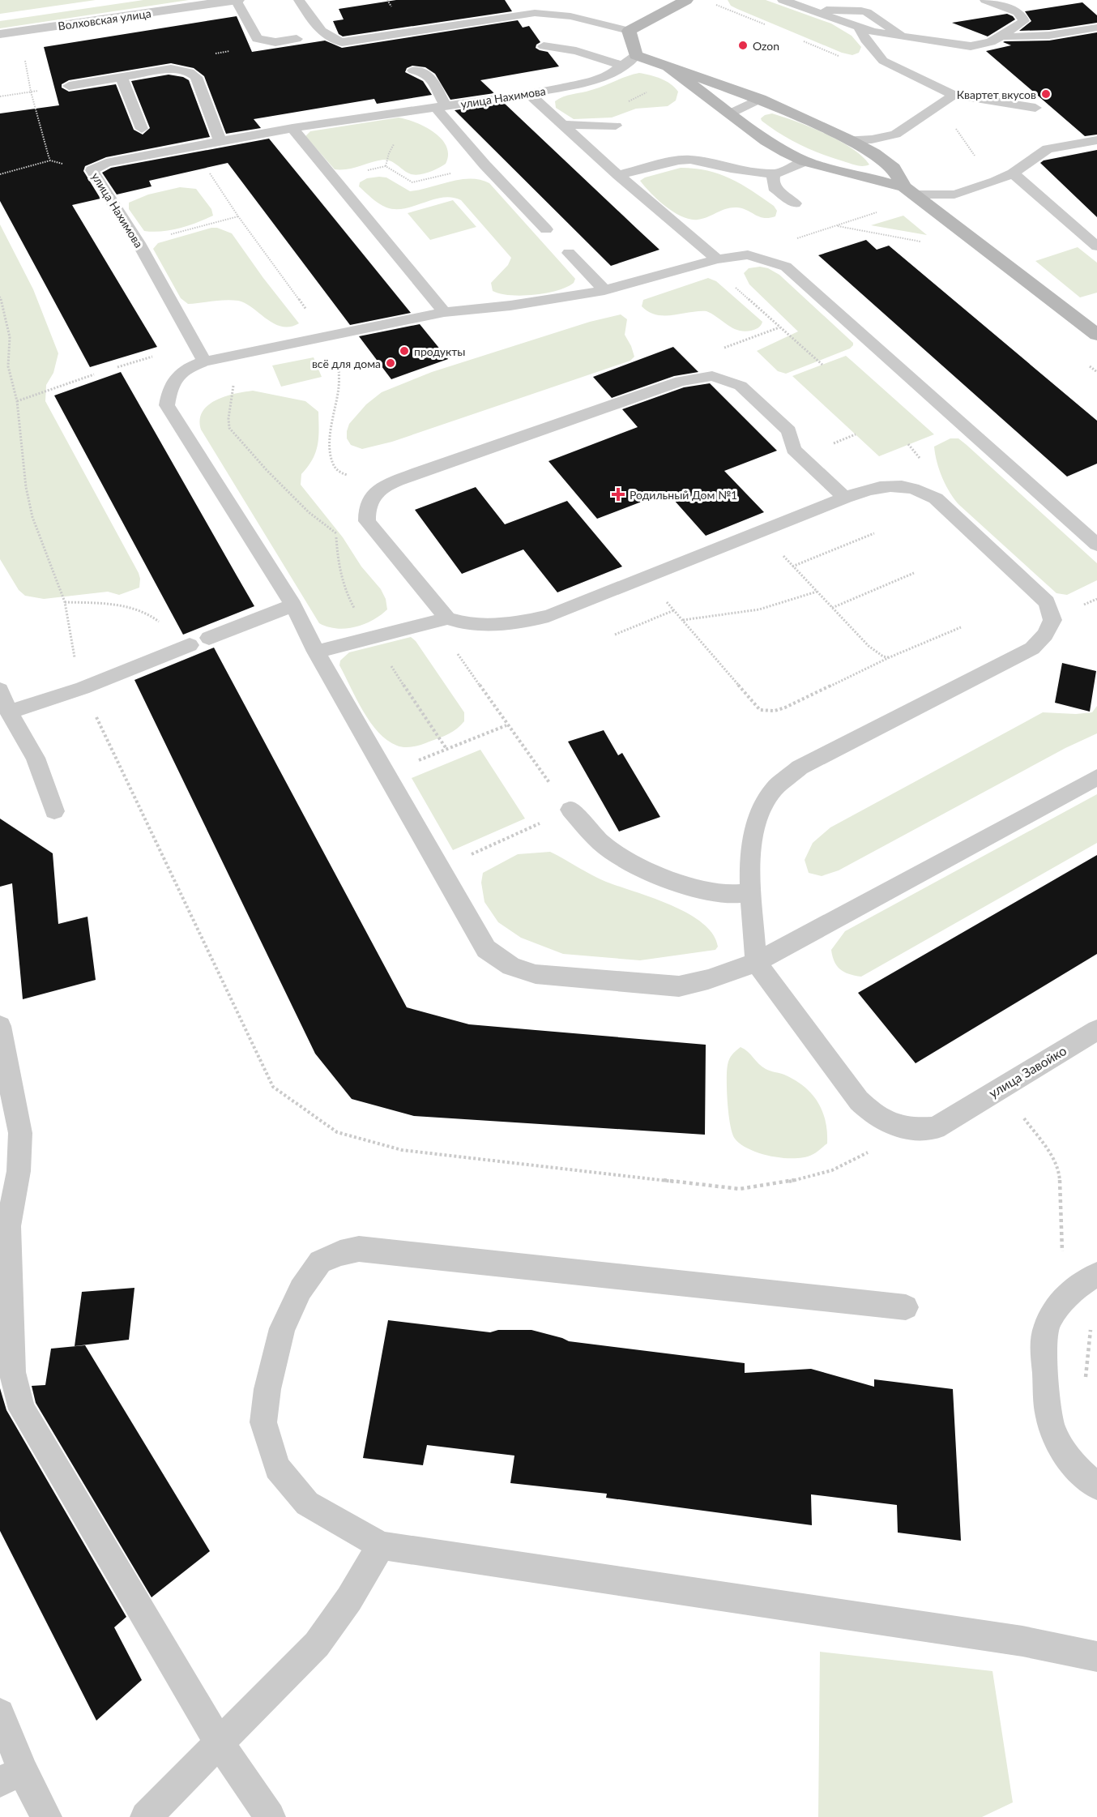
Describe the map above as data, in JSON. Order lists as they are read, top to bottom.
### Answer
{
  "streets": {
    "street": ["Волховская улица"],
    "lane": ["улица Нахимова", "улица Завойко"]
  },
  "places": {
    "other": [
      "Ozon",
      "Квартет вкусов",
      "продукты",
      "всё для дома"
    ],
    "health": ["Родильный Дом №1"]
  }
}
